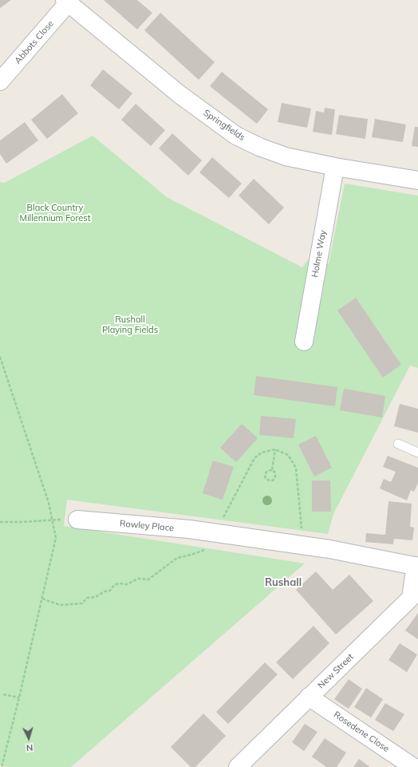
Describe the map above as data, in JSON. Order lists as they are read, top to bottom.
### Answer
{
  "streets": {
    "street": [
      "Abbots Close",
      "Springfields",
      "Holme Way",
      "Rowley Place",
      "New Street",
      "Rosedene Close"
    ]
  },
  "crossings": [
    ["Abbots Close", "Springfields"],
    ["Springfields", "Holme Way"],
    ["Rowley Place", "New Street"],
    ["New Street", "Rosedene Close"]
  ],
  "districts": ["Rushall"],
  "parks": ["Black Country Millennium Forest", "Rushall Playing Fields"],
  "north": "bottom"
}
